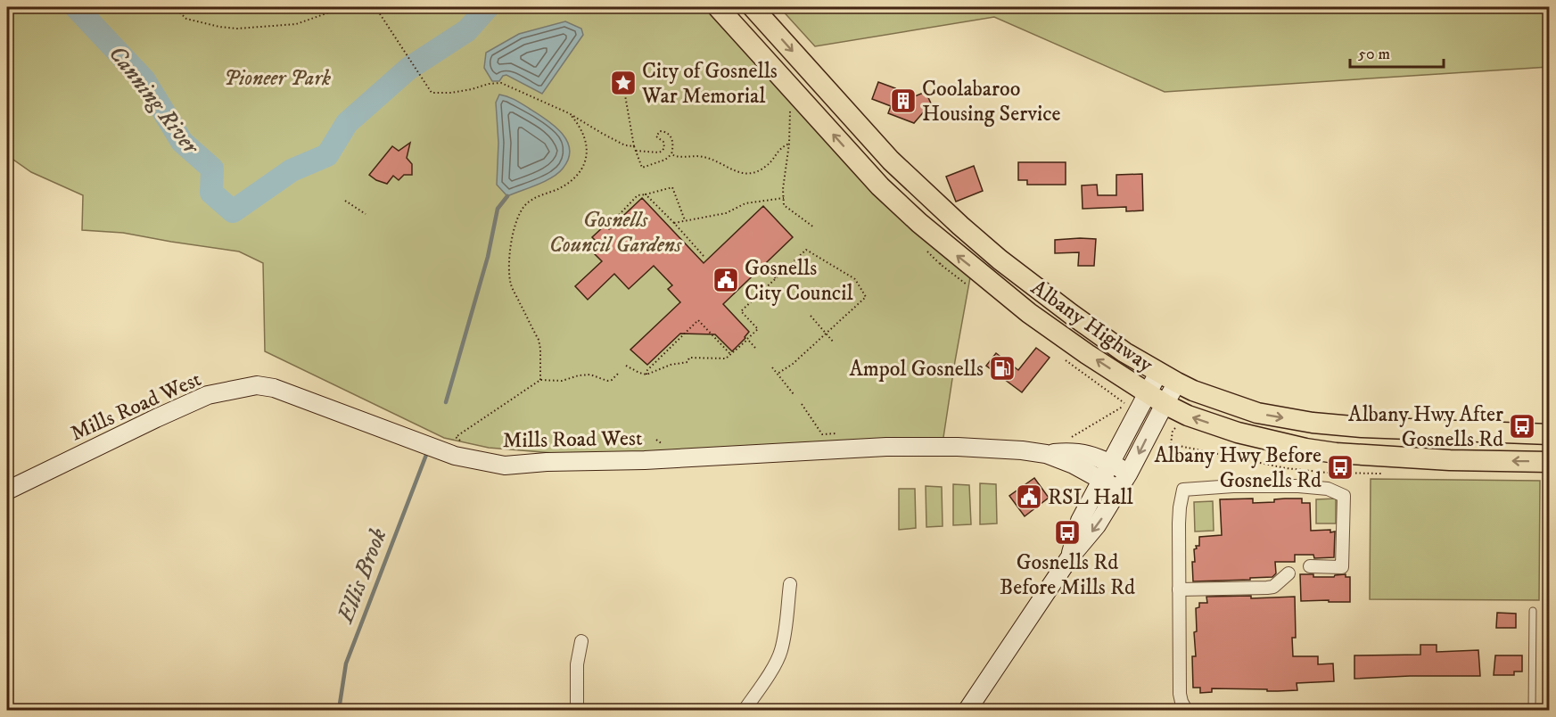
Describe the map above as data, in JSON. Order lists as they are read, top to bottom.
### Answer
{
  "streets": {
    "highway": ["Albany Highway"],
    "main road": ["Mills Road West"]
  },
  "water": ["Canning River", "Ellis Brook"],
  "parks": ["Pioneer Park", "Gosnells Council Gardens"],
  "places": {
    "place": ["City of Gosnells War Memorial"],
    "building": ["Coolabaroo Housing Service"],
    "public building": ["Gosnells City Council", "RSL Hall"],
    "fuel station": ["Ampol Gosnells"],
    "bus stop": ["Albany Hwy After Gosnells Rd", "Albany Hwy Before Gosnells Rd", "Gosnells Rd Before Mills Rd"]
  },
  "scale_bar": "50 m"
}
